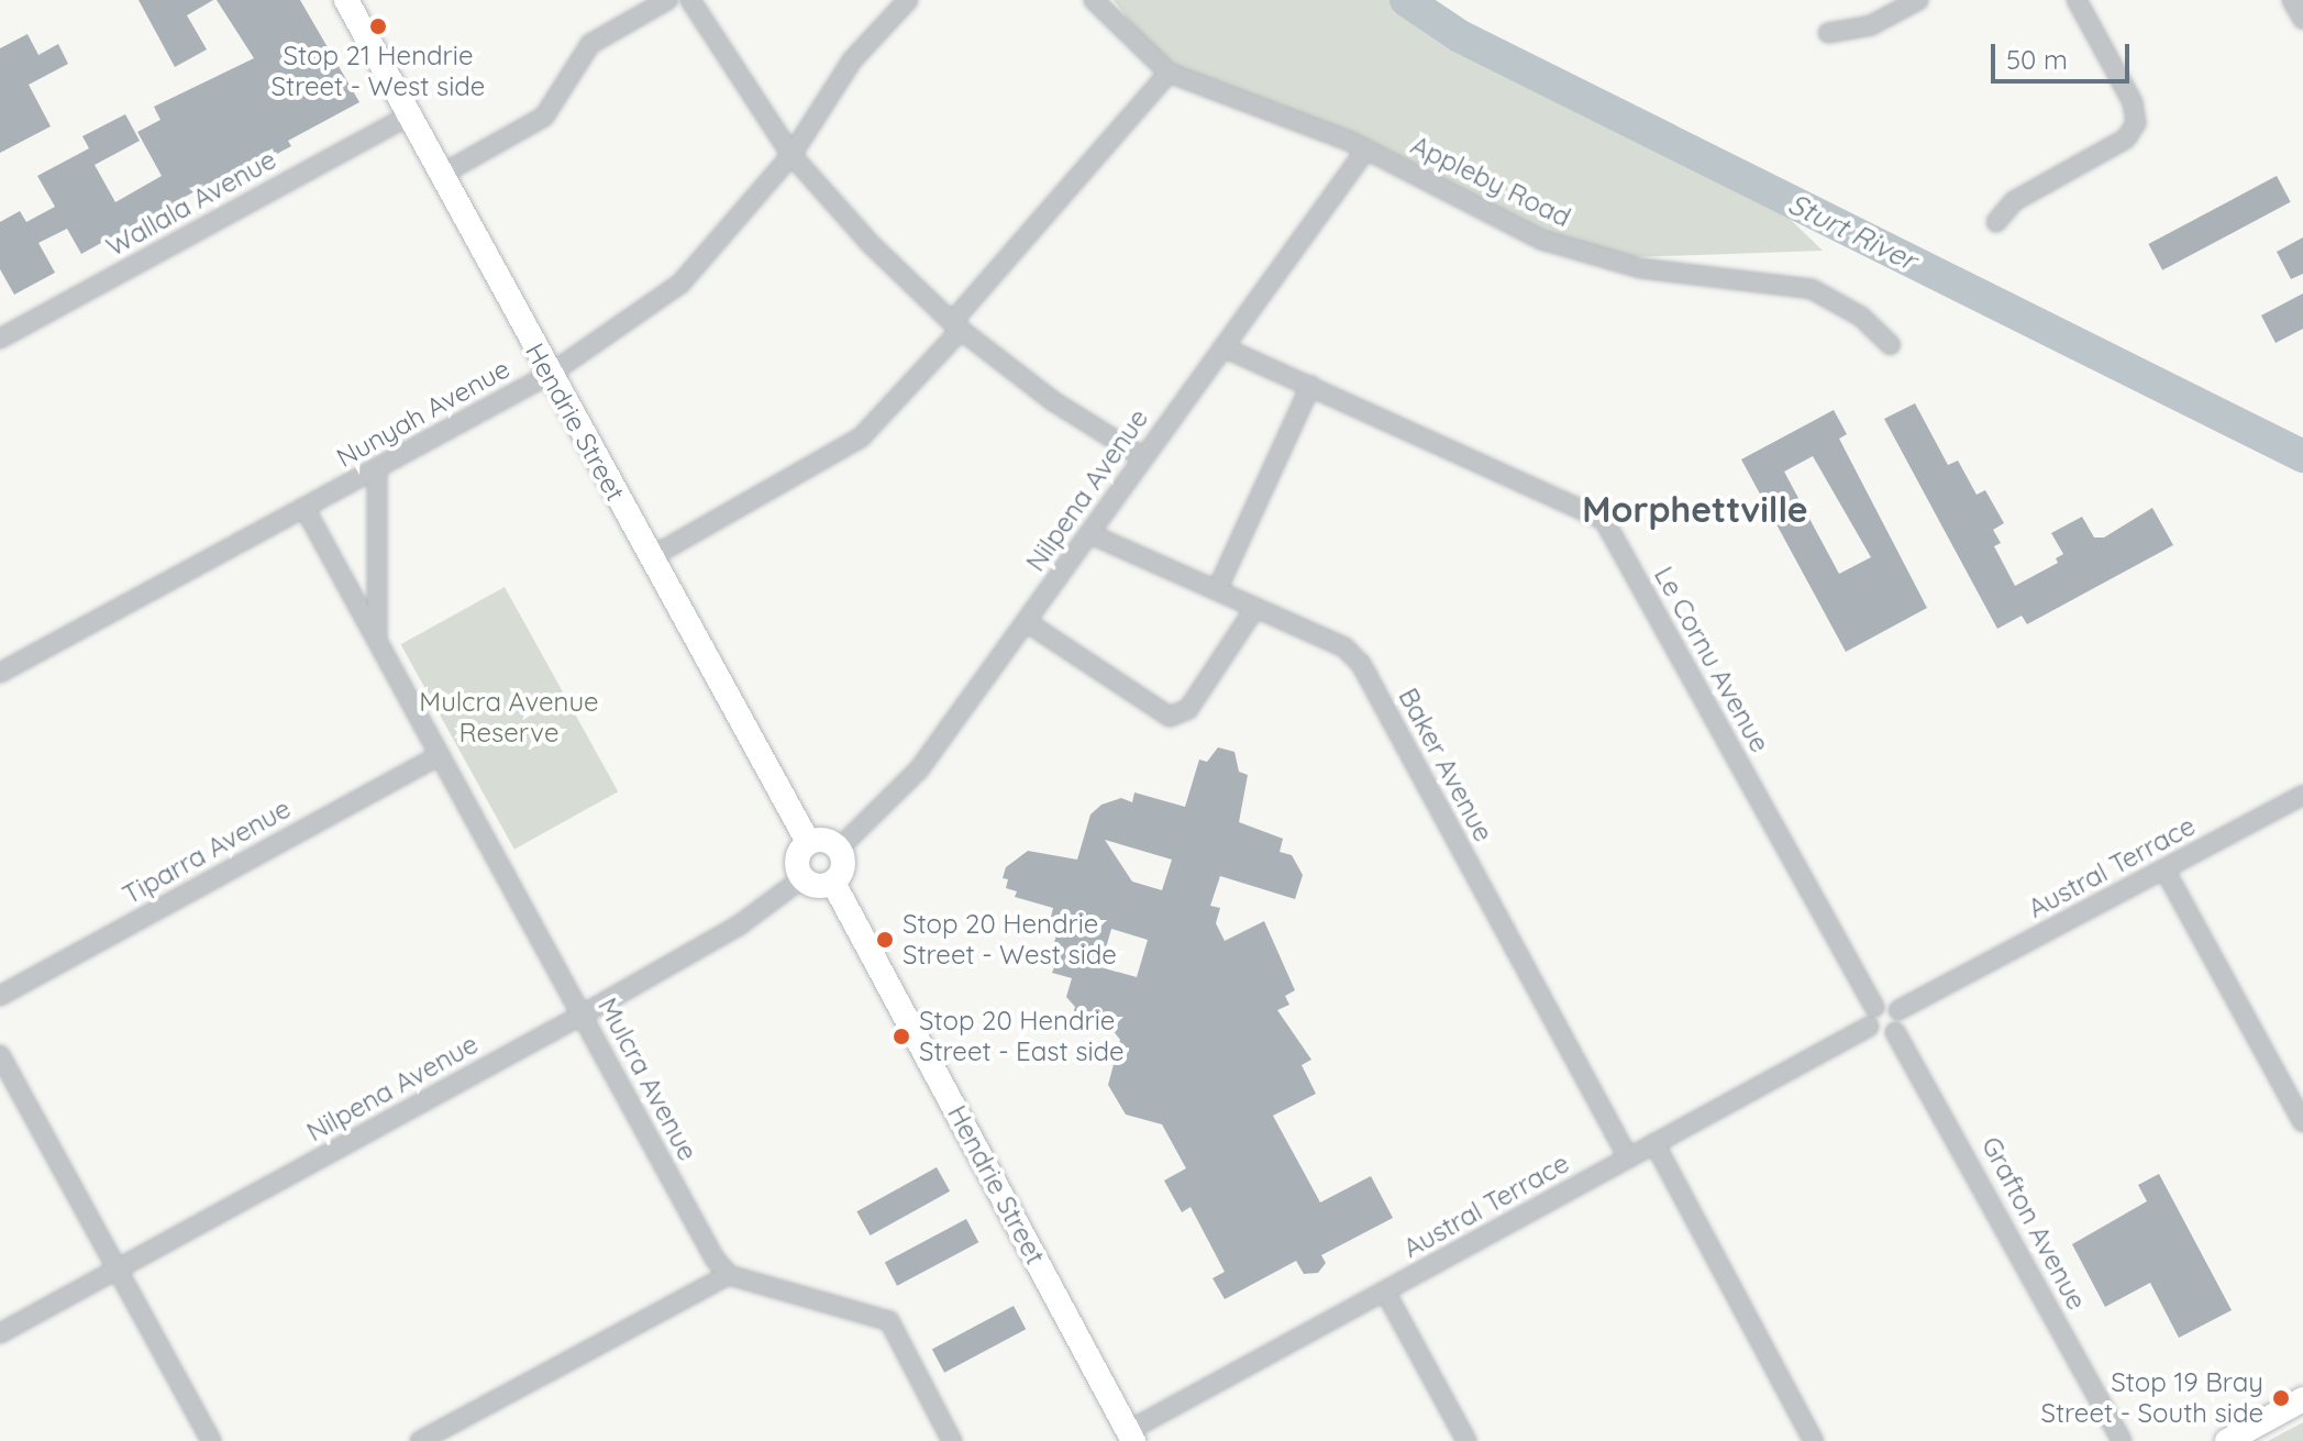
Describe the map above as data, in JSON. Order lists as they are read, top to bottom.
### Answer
{
  "streets": {
    "street": [
      "Appleby Road",
      "Wallala Avenue",
      "Nunyah Avenue",
      "Hendrie Street",
      "Nilpena Avenue",
      "Le Cornu Avenue",
      "Baker Avenue",
      "Tiparra Avenue",
      "Austral Terrace",
      "Mulcra Avenue",
      "Grafton Avenue"
    ]
  },
  "crossings": [
    ["Appleby Road", "Nilpena Avenue"],
    ["Wallala Avenue", "Hendrie Street"],
    ["Nunyah Avenue", "Hendrie Street"],
    ["Nunyah Avenue", "Mulcra Avenue"],
    ["Hendrie Street", "Nilpena Avenue"],
    ["Hendrie Street", "Austral Terrace"],
    ["Nilpena Avenue", "Le Cornu Avenue"],
    ["Nilpena Avenue", "Baker Avenue"],
    ["Nilpena Avenue", "Mulcra Avenue"],
    ["Le Cornu Avenue", "Austral Terrace"],
    ["Le Cornu Avenue", "Grafton Avenue"],
    ["Baker Avenue", "Austral Terrace"],
    ["Tiparra Avenue", "Mulcra Avenue"],
    ["Austral Terrace", "Grafton Avenue"]
  ],
  "districts": ["Morphettville"],
  "water": ["Sturt River"],
  "parks": ["Mulcra Avenue Reserve"],
  "places": [
    "Stop 21 Hendrie Street - West side",
    "Stop 20 Hendrie Street - West side",
    "Stop 20 Hendrie Street - East side",
    "Stop 19 Bray Street - South side"
  ],
  "scale_bar": "50 m"
}
